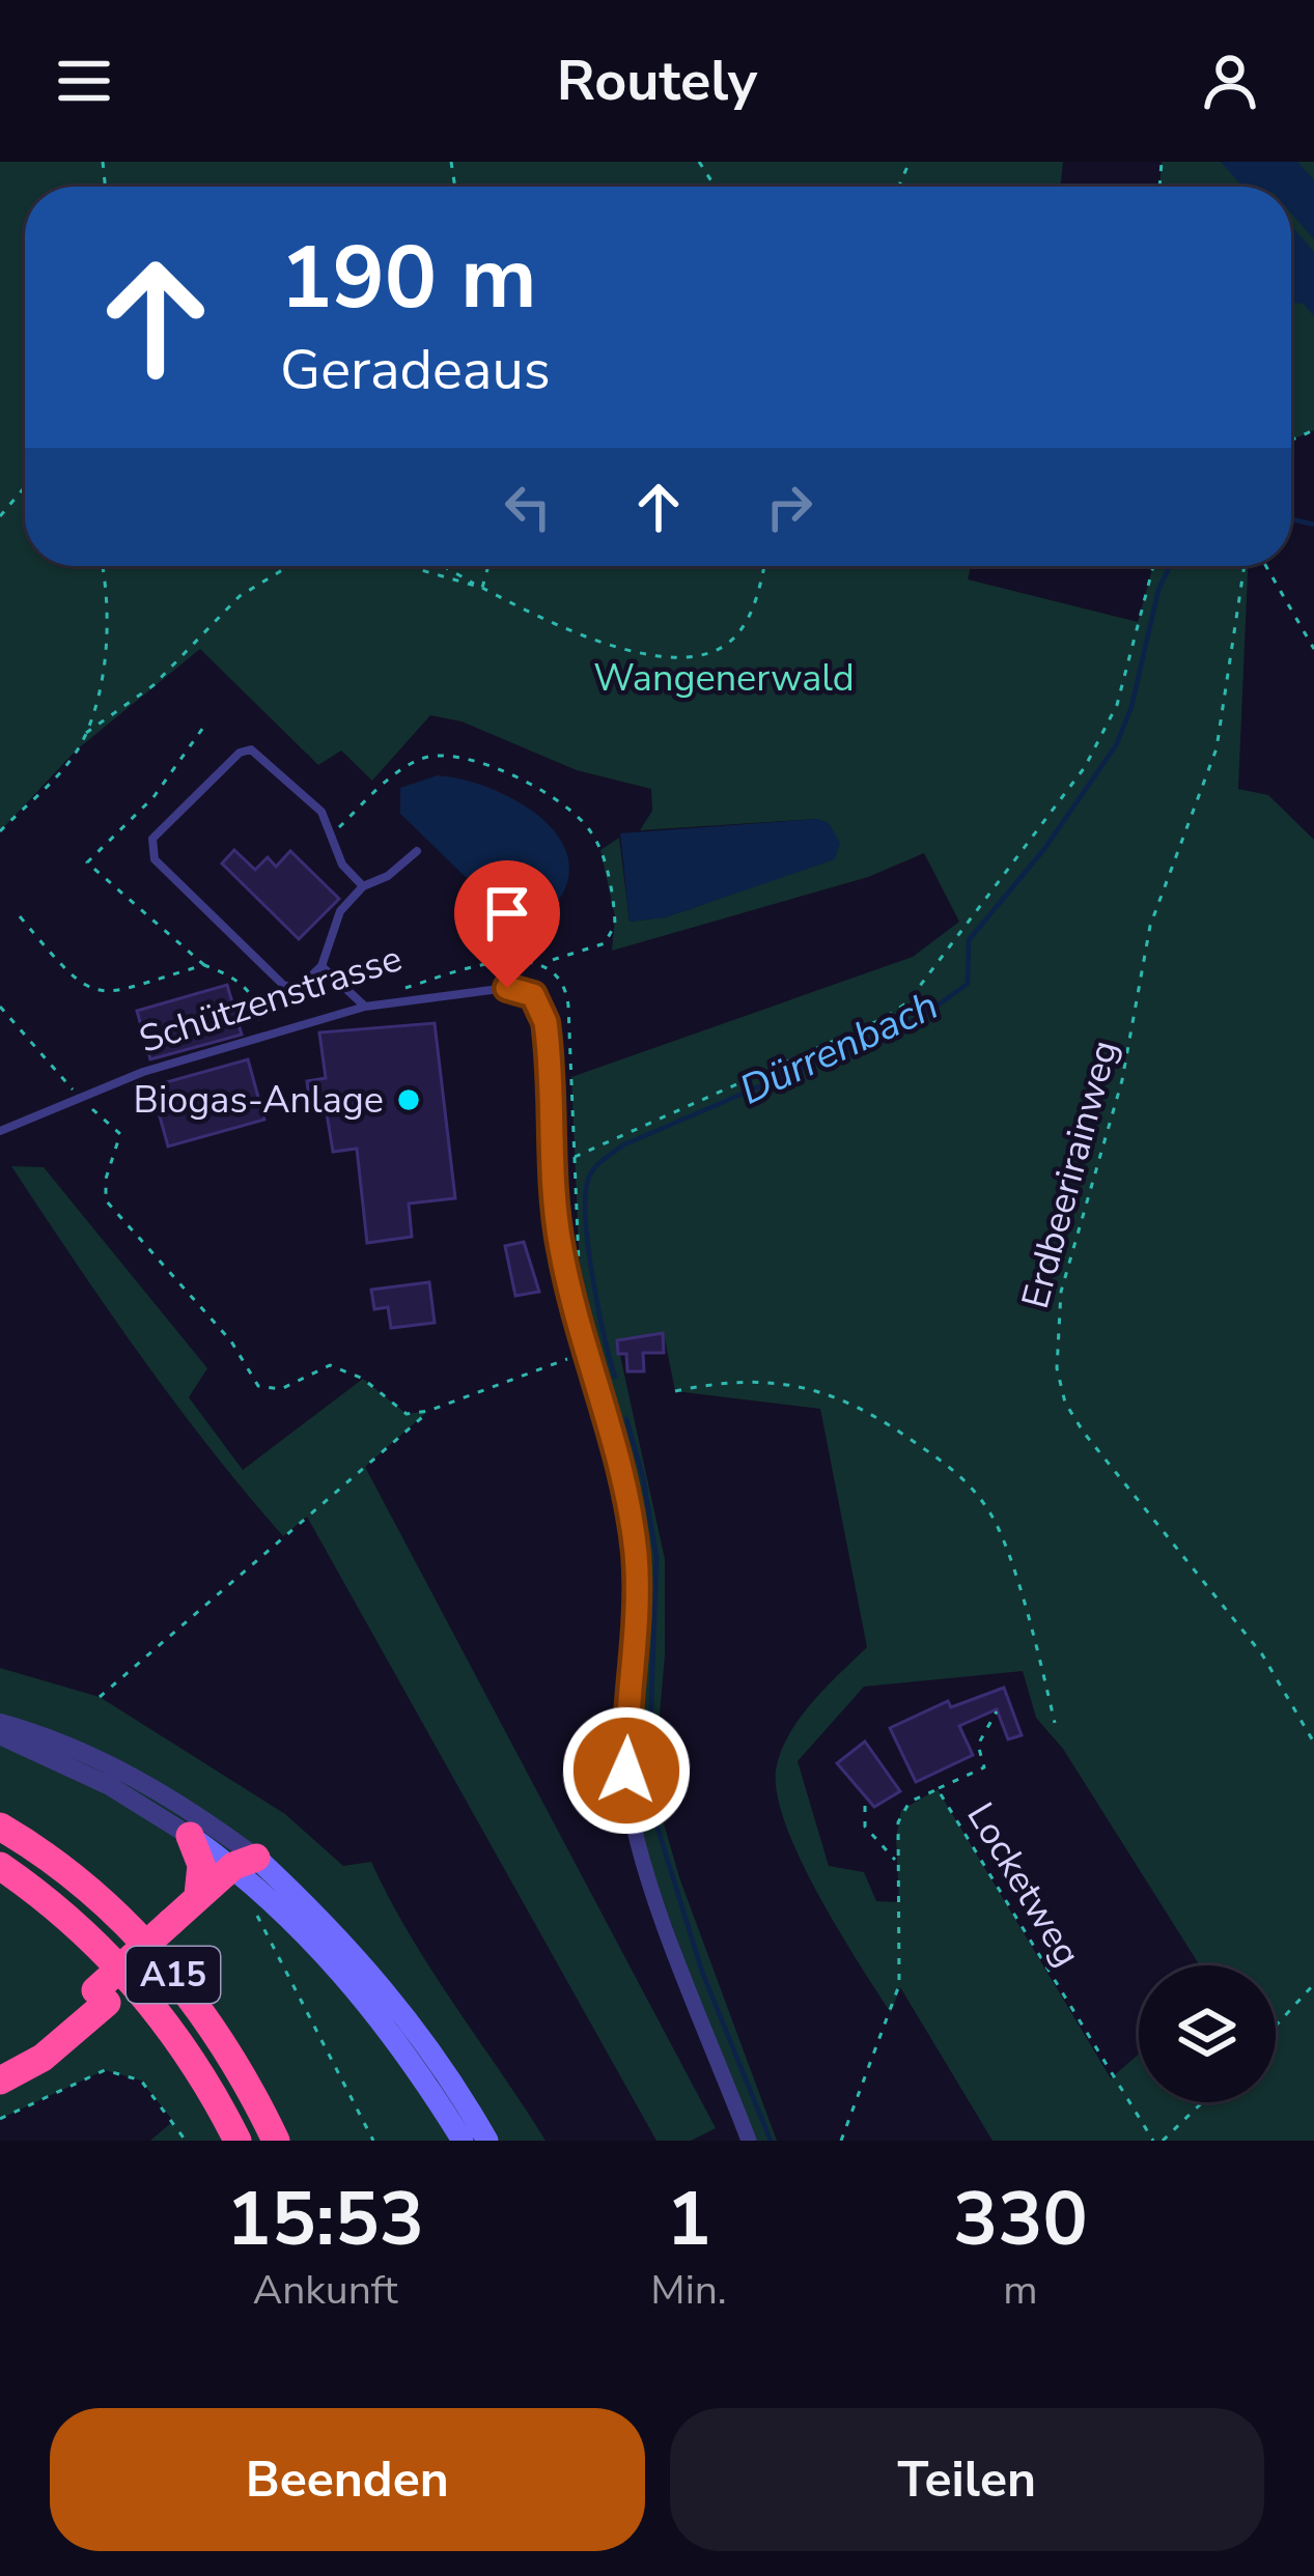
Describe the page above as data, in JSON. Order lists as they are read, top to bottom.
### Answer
{
  "streets": {
    "highway": ["A15"],
    "lane": ["Schützenstrasse"],
    "path": ["Erdbeerirainweg", "Locketweg"]
  },
  "water": ["Dürrenbach"],
  "parks": ["Wangenerwald"],
  "places": ["Biogas-Anlage"],
  "page": {
    "header": "Routely",
    "turn": ["190 m", "Geradeaus"],
    "eta": [
      "15:53",
      "Ankunft",
      "1",
      "Min.",
      "330",
      "m"
    ],
    "buttons": ["Beenden", "Teilen"]
  }
}
